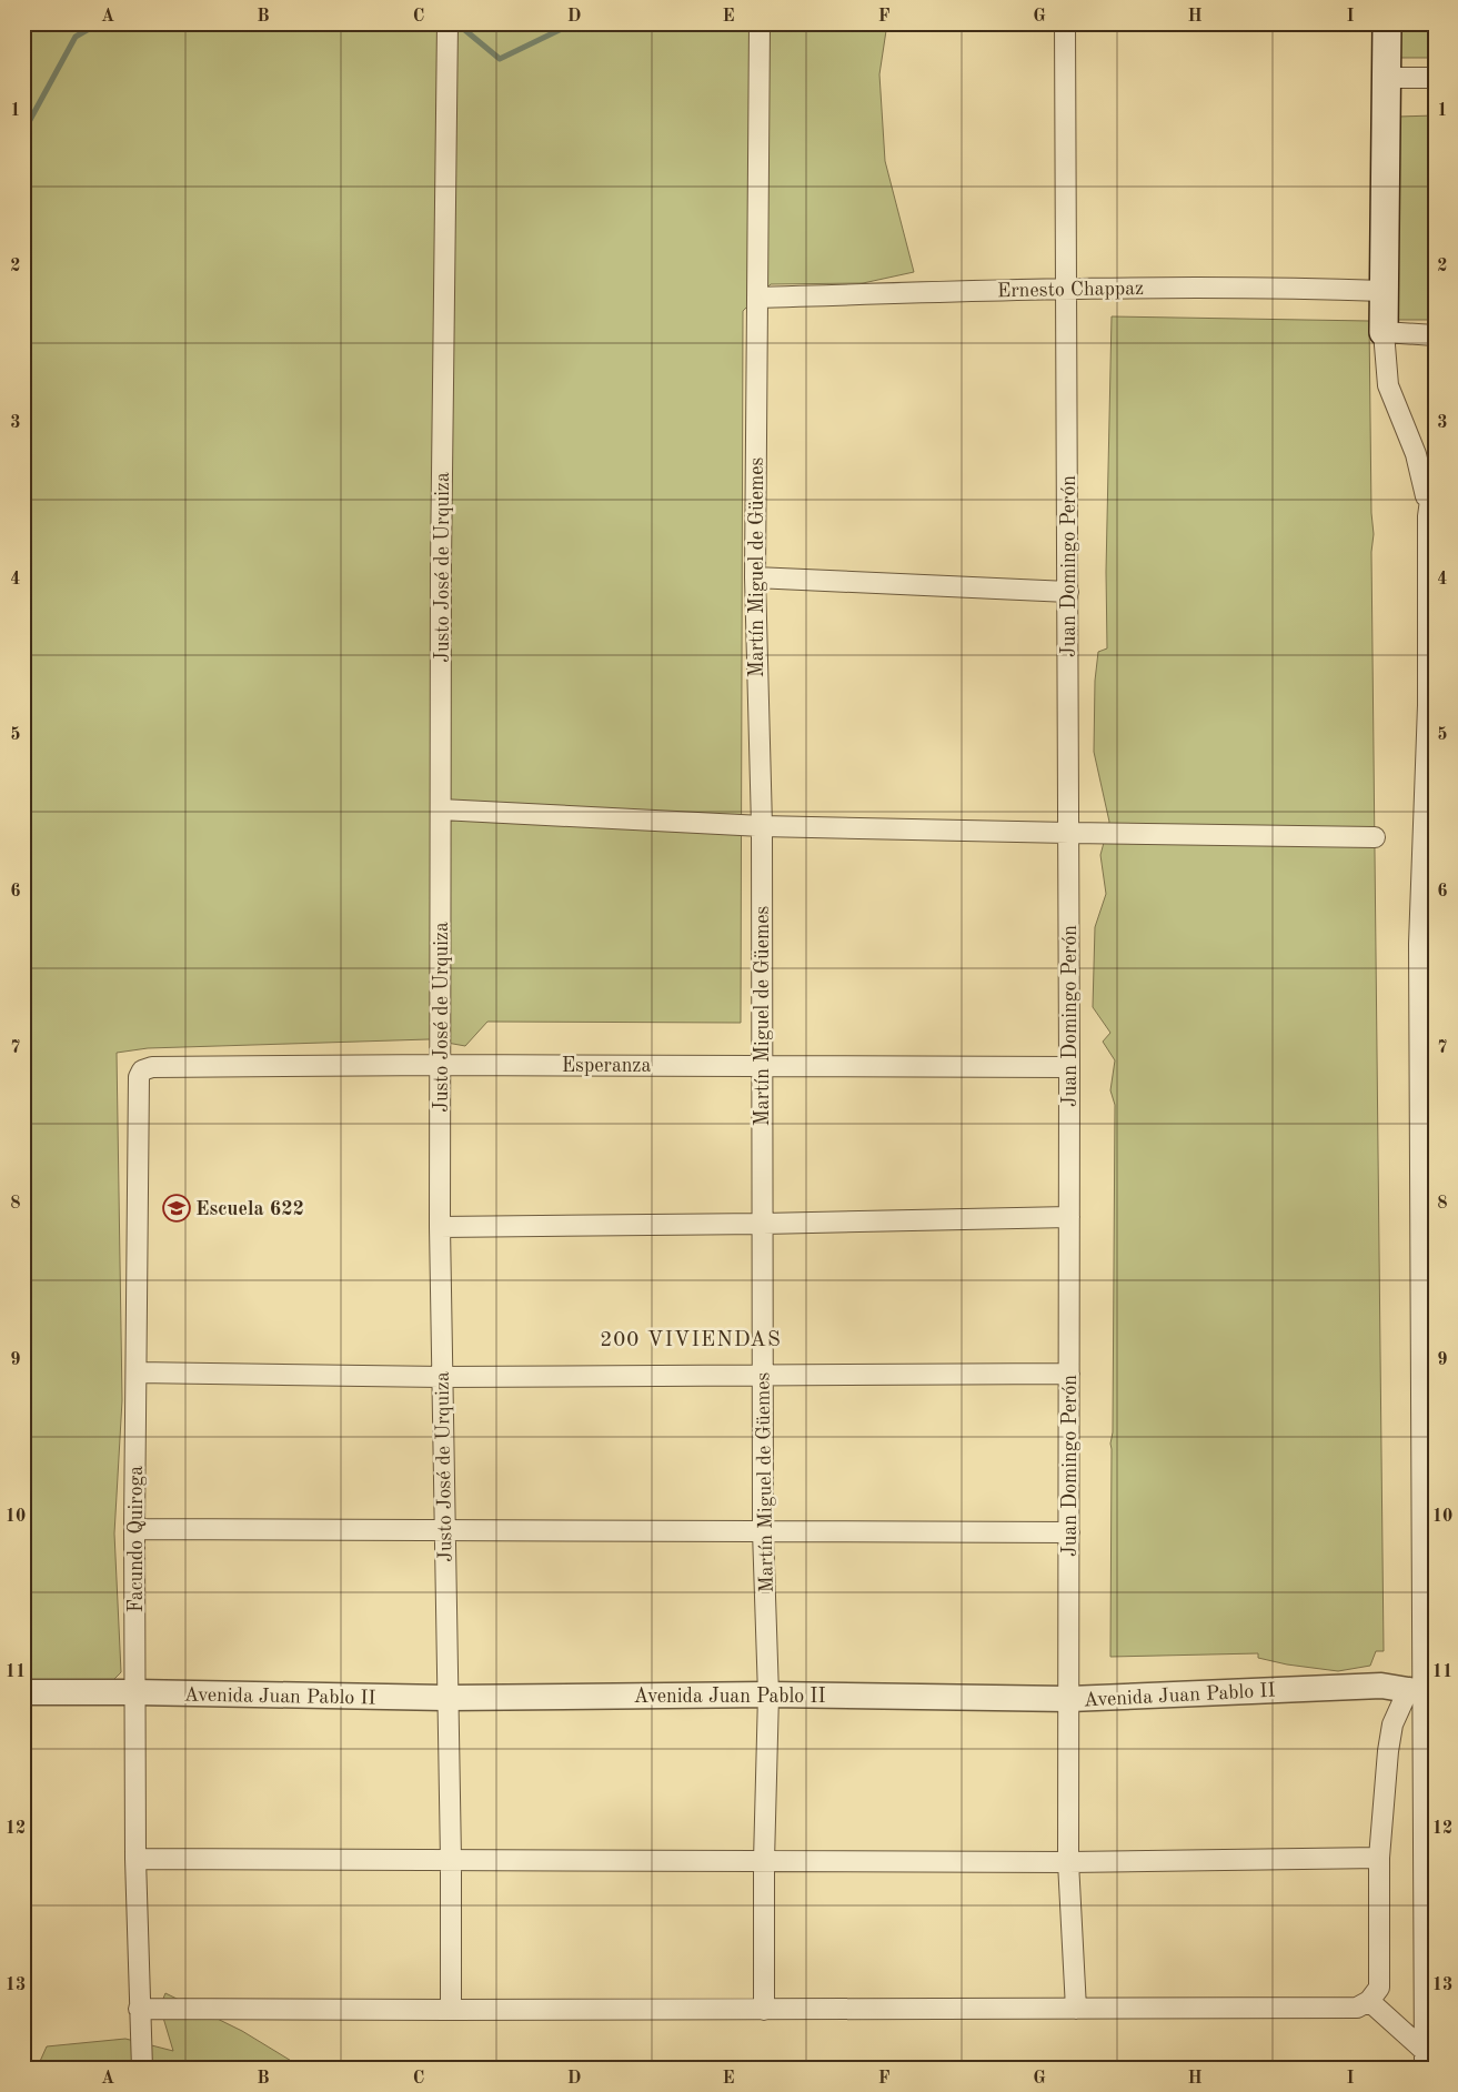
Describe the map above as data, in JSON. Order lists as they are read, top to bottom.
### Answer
{
  "streets": {
    "street": [
      "Ernesto Chappaz",
      "Juan Domingo Perón",
      "Justo José de Urquiza",
      "Martín Miguel de Güemes",
      "Esperanza",
      "Facundo Quiroga",
      "Avenida Juan Pablo II"
    ]
  },
  "crossings": [
    ["Ernesto Chappaz", "Juan Domingo Perón"],
    ["Ernesto Chappaz", "Martín Miguel de Güemes"],
    ["Juan Domingo Perón", "Esperanza"],
    ["Juan Domingo Perón", "Avenida Juan Pablo II"],
    ["Justo José de Urquiza", "Esperanza"],
    ["Justo José de Urquiza", "Avenida Juan Pablo II"],
    ["Martín Miguel de Güemes", "Esperanza"],
    ["Martín Miguel de Güemes", "Avenida Juan Pablo II"],
    ["Esperanza", "Facundo Quiroga"],
    ["Facundo Quiroga", "Avenida Juan Pablo II"]
  ],
  "districts": ["200 VIVIENDAS"],
  "places": {
    "school or university": ["Escuela 622"]
  },
  "grid": {
    "columns": [
      "A",
      "B",
      "C",
      "D",
      "E",
      "F",
      "G",
      "H",
      "I"
    ],
    "rows": [
      "1",
      "2",
      "3",
      "4",
      "5",
      "6",
      "7",
      "8",
      "9",
      "10",
      "11",
      "12",
      "13"
    ]
  }
}
